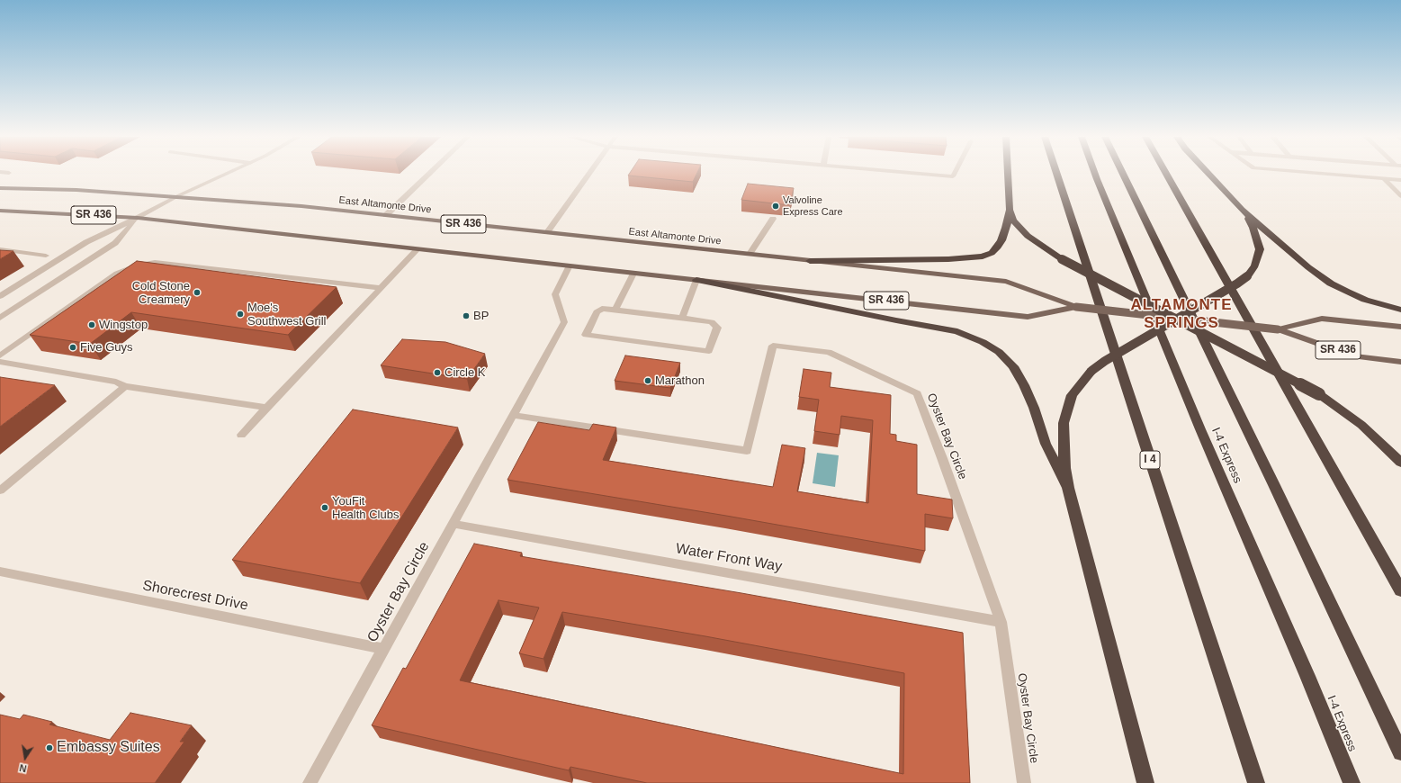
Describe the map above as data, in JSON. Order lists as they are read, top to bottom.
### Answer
{
  "streets": {
    "highway": ["I-4 Express", "I 4"],
    "main road": ["East Altamonte Drive", "SR 436"],
    "street": ["Oyster Bay Circle", "Water Front Way", "Shorecrest Drive"]
  },
  "crossings": [
    ["East Altamonte Drive", "SR 436"],
    ["SR 436", "Oyster Bay Circle"],
    ["Oyster Bay Circle", "Water Front Way"],
    ["Oyster Bay Circle", "Shorecrest Drive"]
  ],
  "districts": ["ALTAMONTE SPRINGS"],
  "places": [
    "Valvoline Express Care",
    "Cold Stone Creamery",
    "Moe's Southwest Grill",
    "BP",
    "Wingstop",
    "Five Guys",
    "Circle K",
    "Marathon",
    "YouFit Health Clubs",
    "Embassy Suites"
  ],
  "north": "bottom"
}
